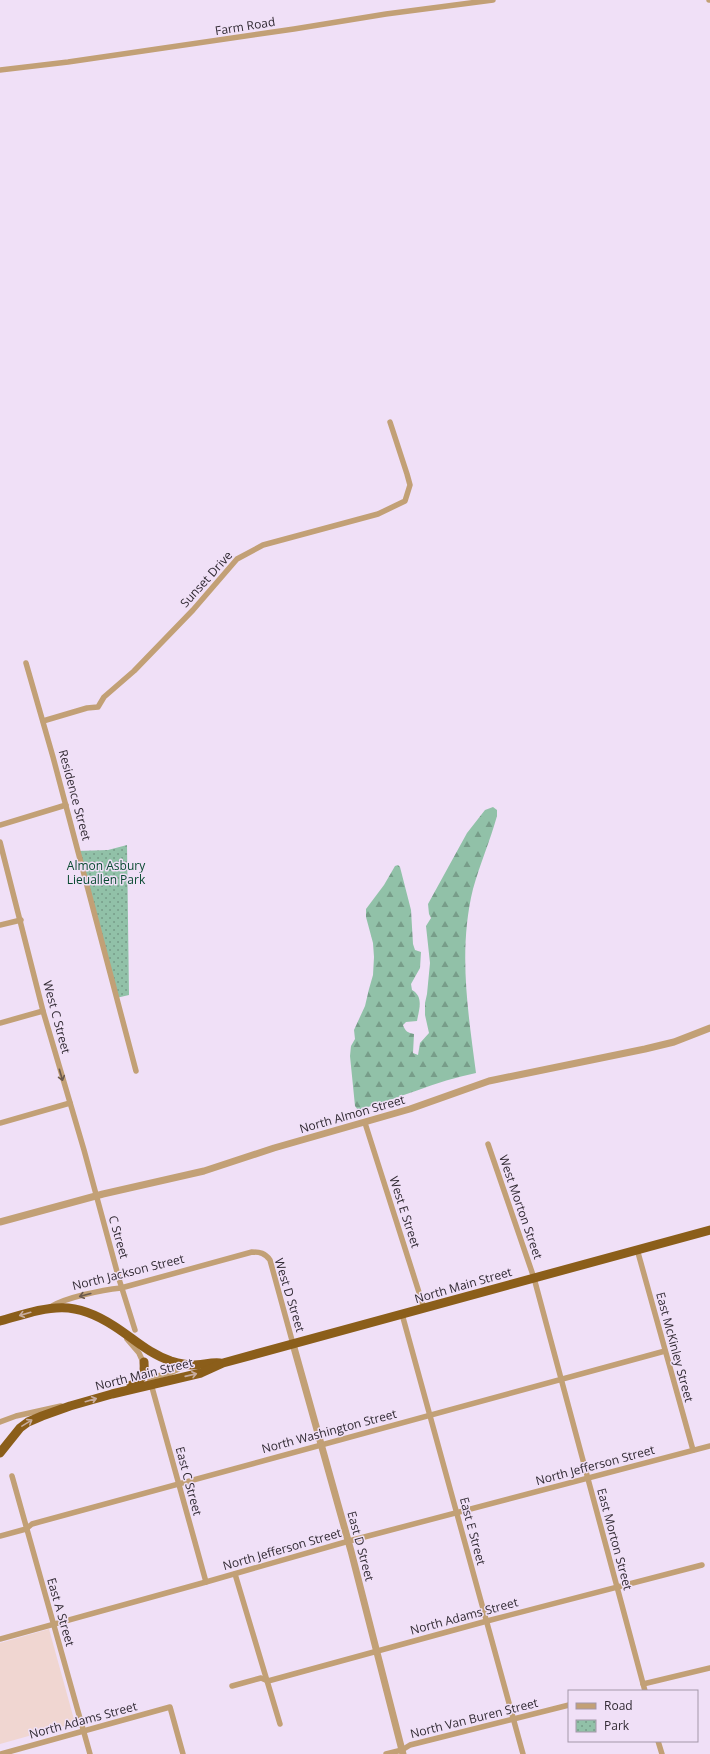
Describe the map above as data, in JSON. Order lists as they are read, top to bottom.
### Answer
{
  "streets": {
    "highway": ["North Jackson Street", "North Main Street"],
    "street": [
      "Farm Road",
      "Sunset Drive",
      "Residence Street",
      "West C Street",
      "North Almon Street",
      "West Morton Street",
      "West E Street",
      "C Street",
      "West D Street",
      "East McKinley Street",
      "North Washington Street",
      "North Jefferson Street",
      "East C Street",
      "East E Street",
      "East Morton Street",
      "East D Street",
      "East A Street",
      "North Adams Street",
      "North Van Buren Street"
    ]
  },
  "crossings": [
    ["Sunset Drive", "Residence Street"],
    ["West C Street", "North Almon Street"],
    ["West C Street", "C Street"],
    ["North Almon Street", "West E Street"],
    ["North Almon Street", "C Street"],
    ["West Morton Street", "North Main Street"],
    ["West Morton Street", "East Morton Street"],
    ["West E Street", "North Main Street"],
    ["C Street", "North Jackson Street"],
    ["North Jackson Street", "North Main Street"],
    ["North Jackson Street", "West D Street"],
    ["North Main Street", "West D Street"],
    ["North Main Street", "East McKinley Street"],
    ["North Main Street", "East C Street"],
    ["North Main Street", "East E Street"],
    ["North Main Street", "East Morton Street"],
    ["North Main Street", "East D Street"],
    ["West D Street", "East D Street"],
    ["East McKinley Street", "North Washington Street"],
    ["East McKinley Street", "North Jefferson Street"],
    ["North Washington Street", "East C Street"],
    ["North Washington Street", "East E Street"],
    ["North Washington Street", "East Morton Street"],
    ["North Washington Street", "East D Street"],
    ["North Washington Street", "East A Street"],
    ["North Jefferson Street", "East C Street"],
    ["North Jefferson Street", "East E Street"],
    ["North Jefferson Street", "East Morton Street"],
    ["North Jefferson Street", "East D Street"],
    ["North Jefferson Street", "East A Street"],
    ["East E Street", "North Adams Street"],
    ["East E Street", "North Van Buren Street"],
    ["East Morton Street", "North Adams Street"],
    ["East D Street", "North Adams Street"],
    ["East D Street", "North Van Buren Street"],
    ["East A Street", "North Adams Street"]
  ],
  "one_way": ["North Jackson Street"],
  "parks": ["Almon Asbury Lieuallen Park"],
  "legend": ["Road", "Park"]
}
